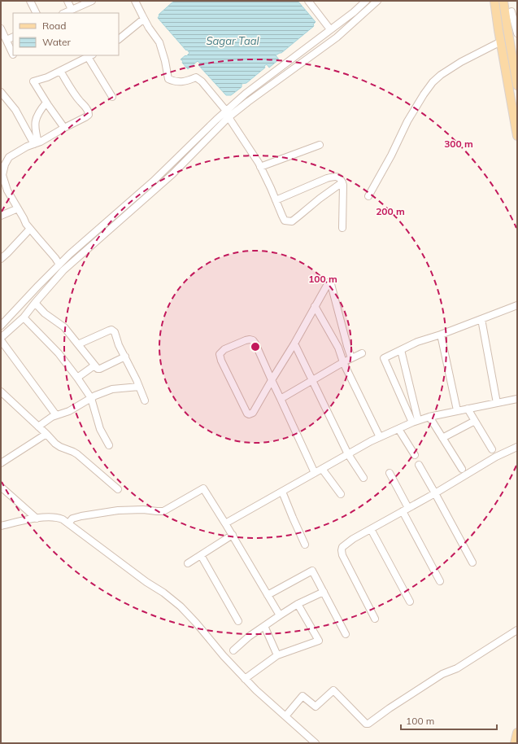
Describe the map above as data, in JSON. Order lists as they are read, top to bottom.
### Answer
{
  "water": ["Sagar Taal"],
  "legend": ["Road", "Water"],
  "scale_bar": "100 m",
  "rings": ["300 m", "200 m", "100 m"]
}
